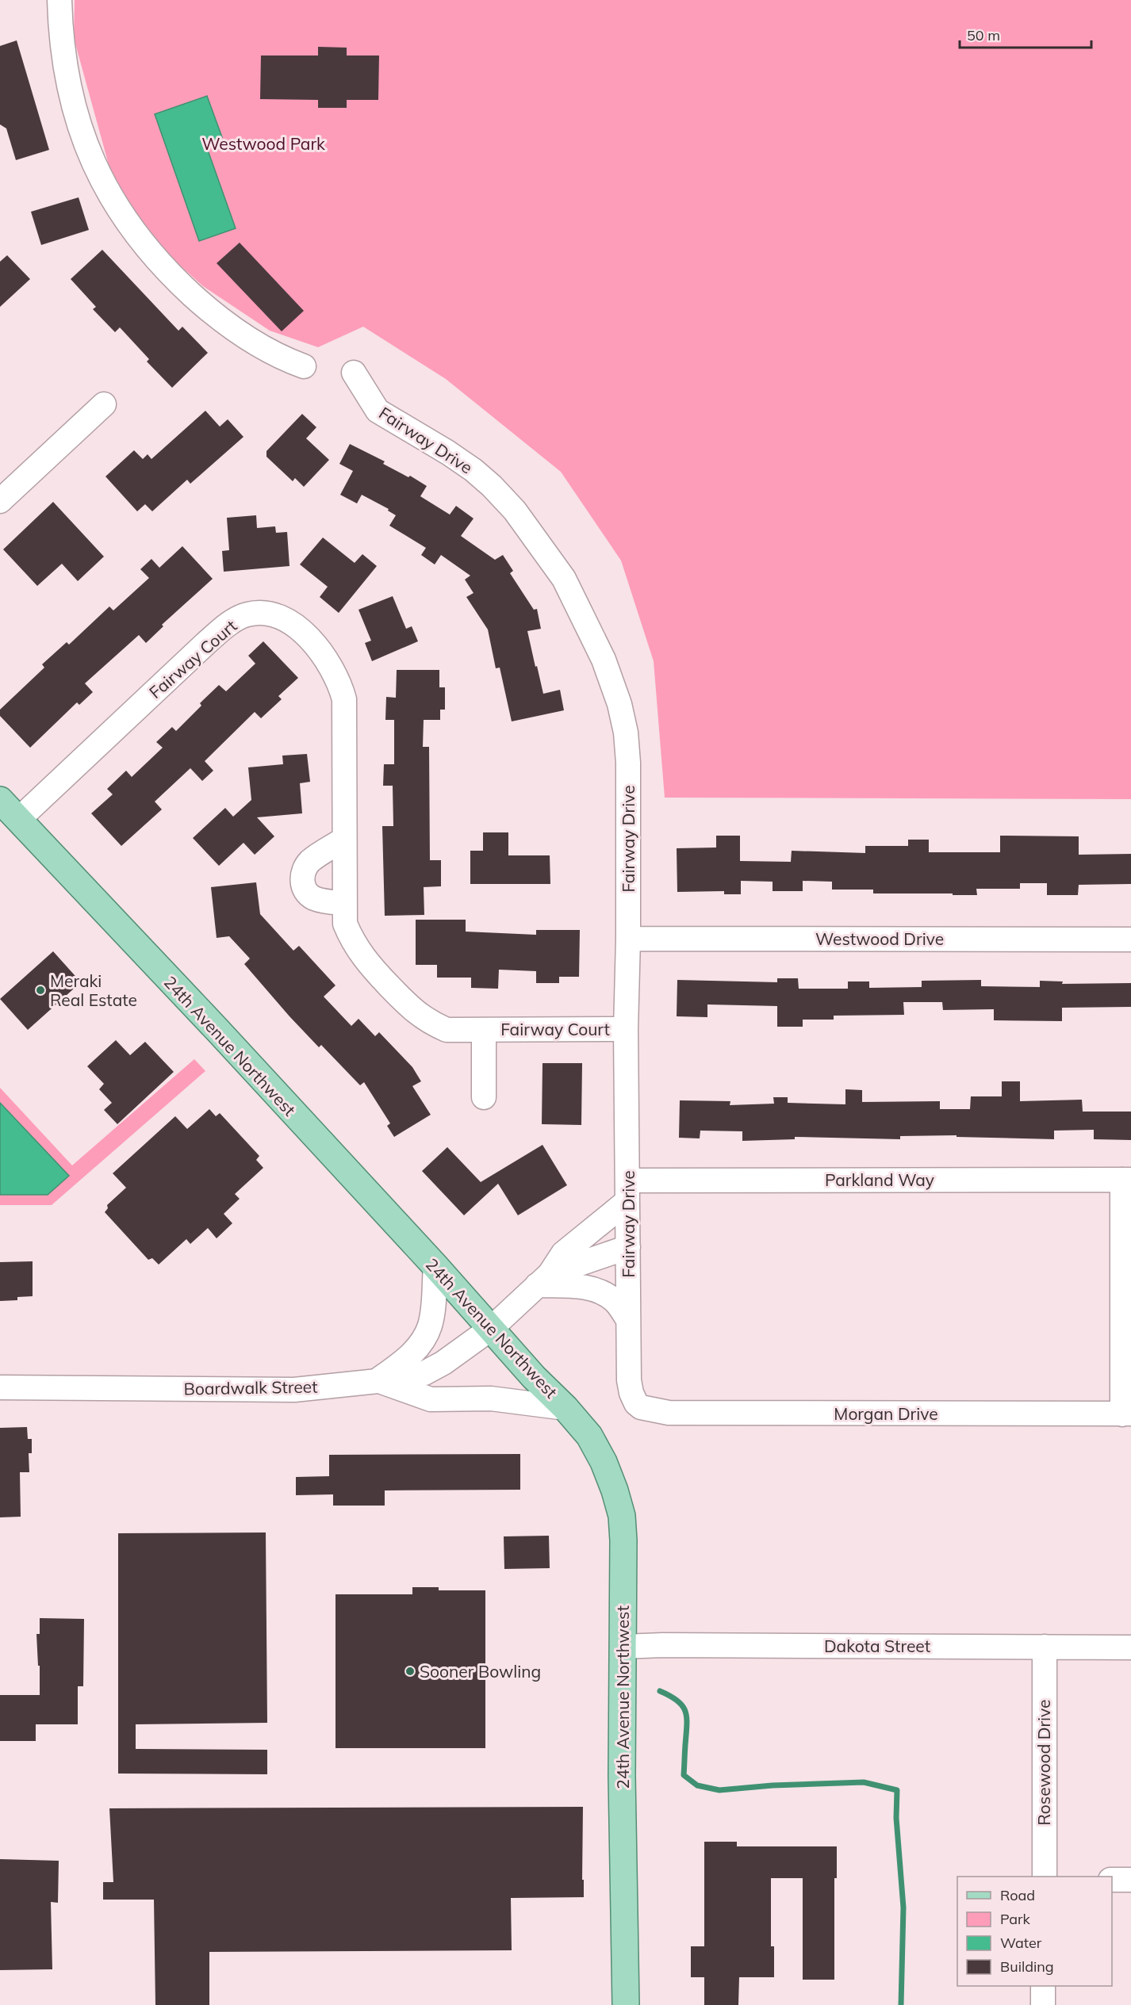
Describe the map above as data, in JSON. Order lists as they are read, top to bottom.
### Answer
{
  "streets": {
    "main road": ["24th Avenue Northwest"],
    "street": [
      "Fairway Drive",
      "Fairway Court",
      "Westwood Drive",
      "Parkland Way",
      "Boardwalk Street",
      "Morgan Drive",
      "Dakota Street",
      "Rosewood Drive"
    ]
  },
  "crossings": [
    ["Fairway Drive", "Fairway Court"],
    ["Fairway Drive", "Westwood Drive"],
    ["Fairway Drive", "Parkland Way"],
    ["Fairway Drive", "Morgan Drive"],
    ["Fairway Court", "24th Avenue Northwest"],
    ["24th Avenue Northwest", "Boardwalk Street"],
    ["24th Avenue Northwest", "Dakota Street"],
    ["Dakota Street", "Rosewood Drive"]
  ],
  "parks": ["Westwood Park"],
  "places": ["Meraki Real Estate", "Sooner Bowling"],
  "legend": [
    "Road",
    "Park",
    "Water",
    "Building"
  ],
  "scale_bar": "50 m"
}
